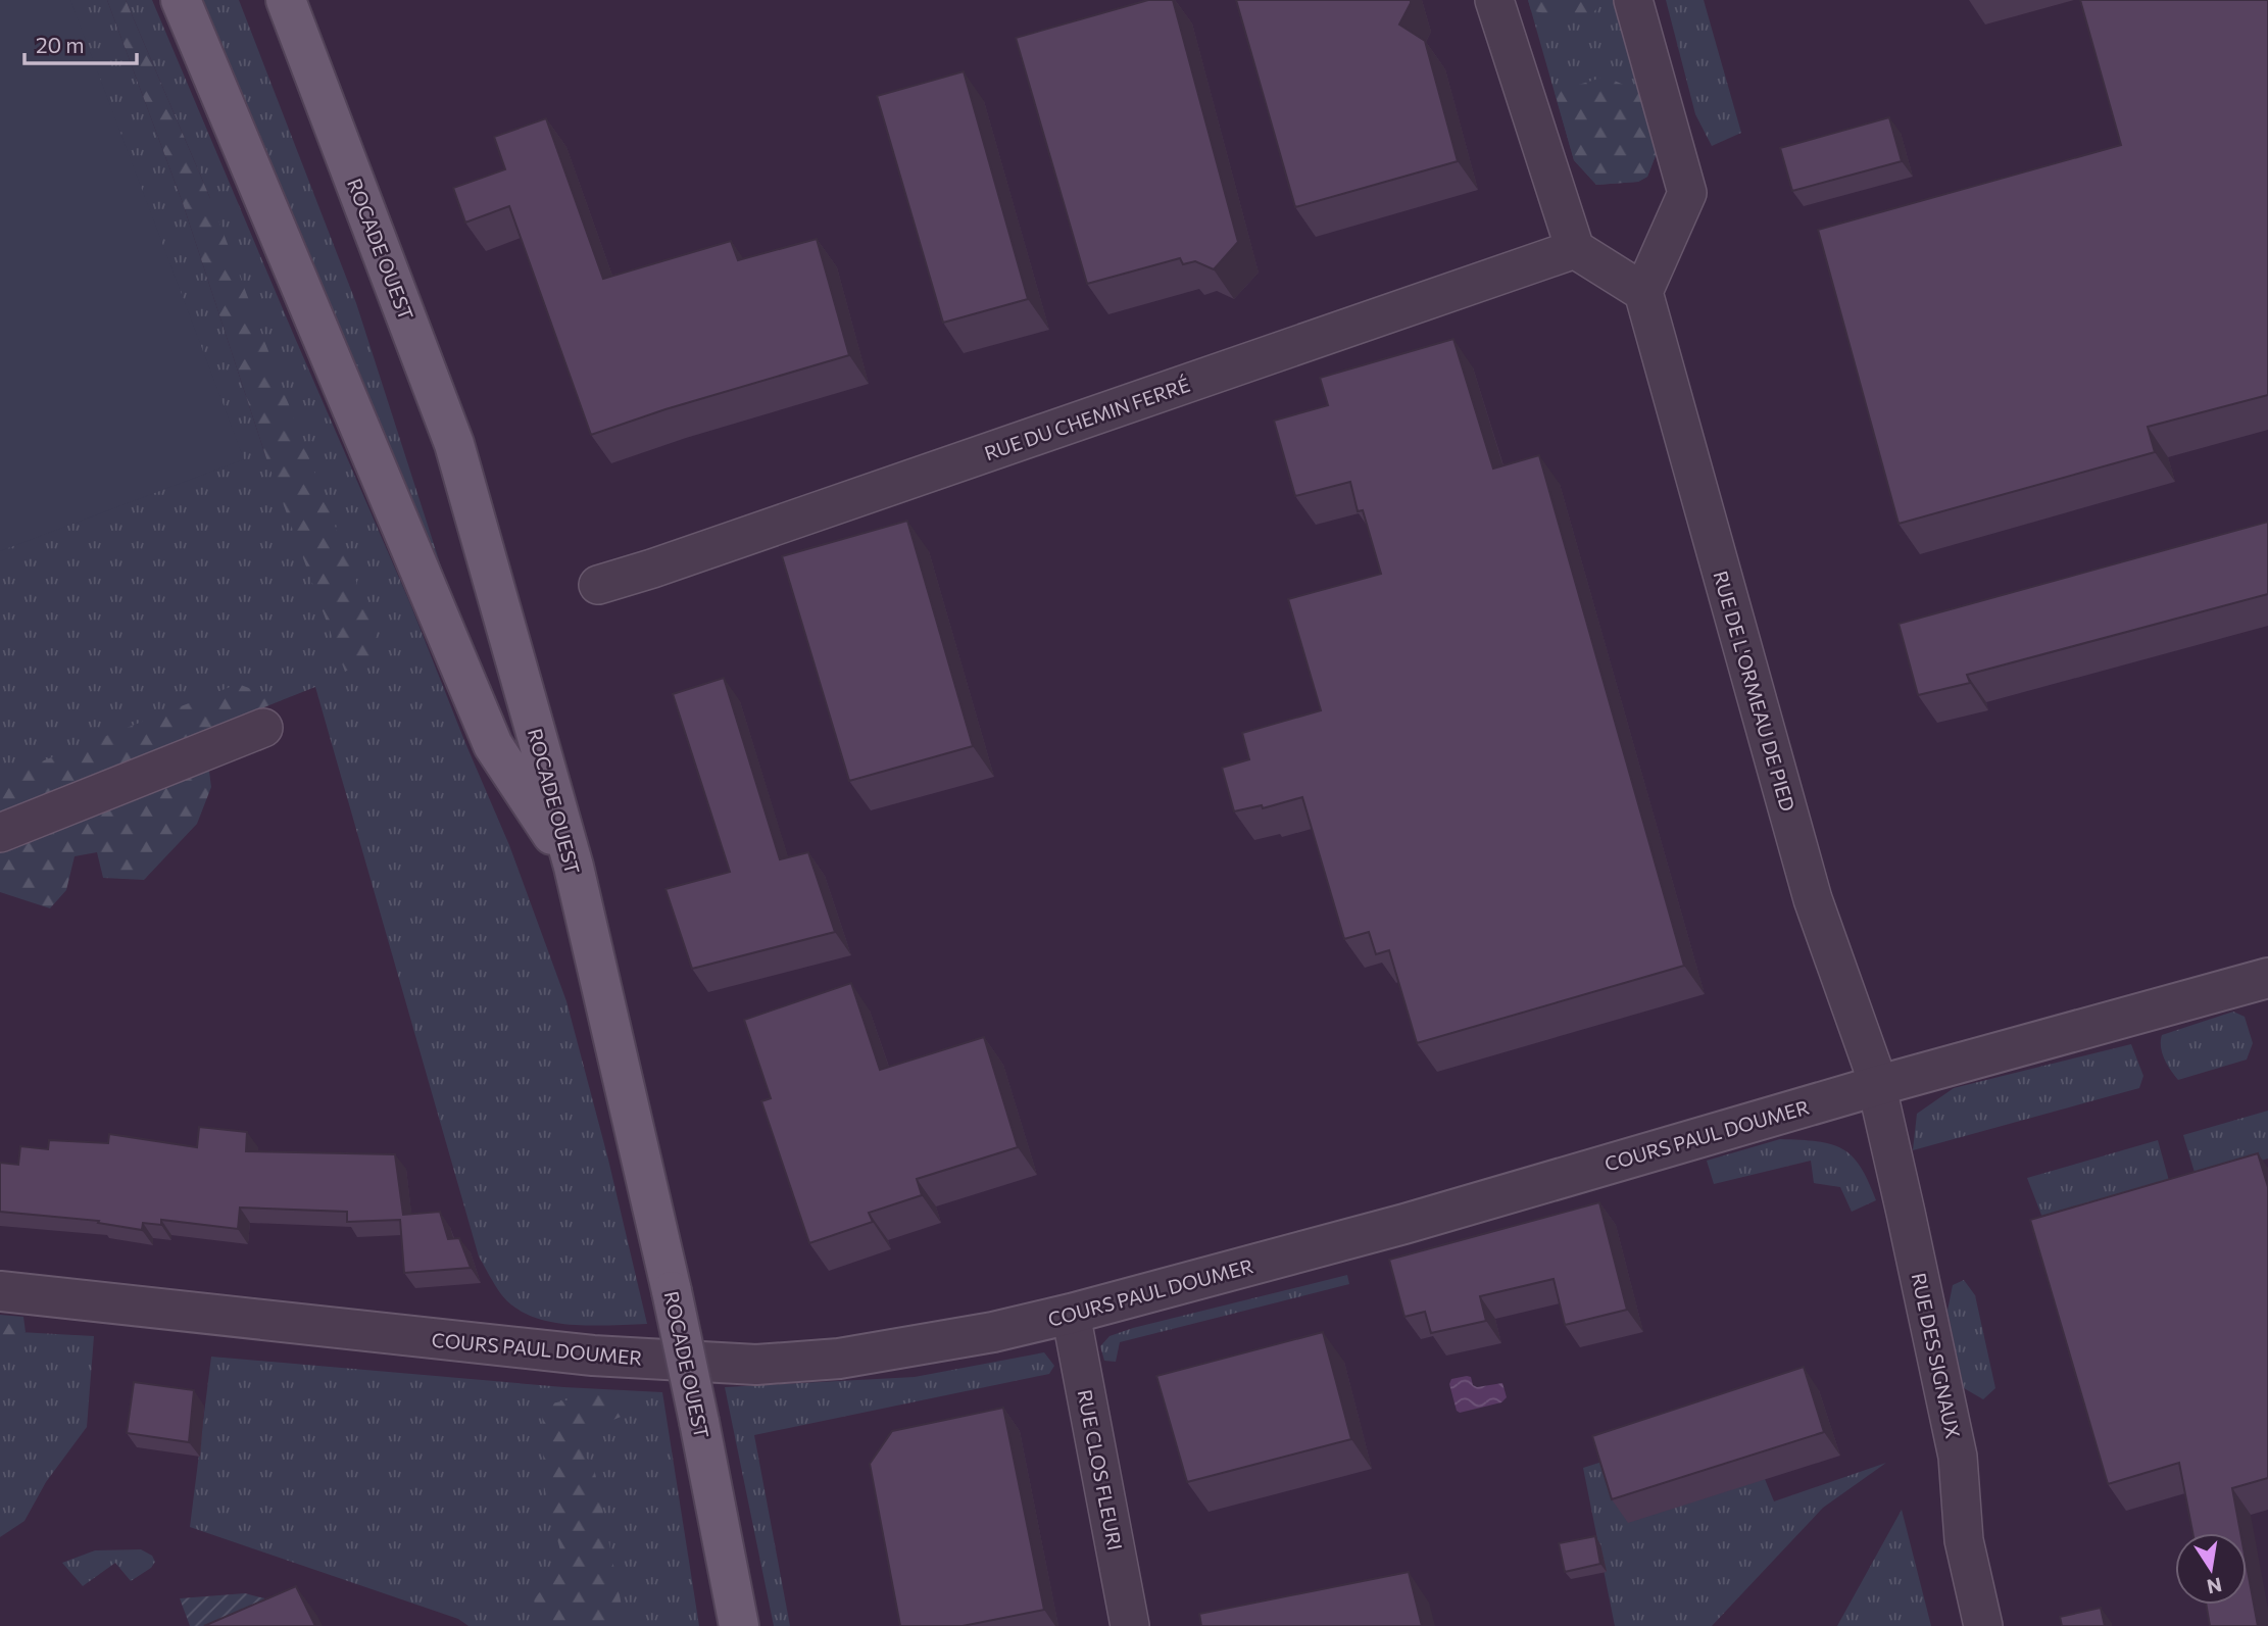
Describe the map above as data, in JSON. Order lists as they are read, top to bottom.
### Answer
{
  "streets": {
    "main road": ["ROCADE OUEST"],
    "street": [
      "RUE DU CHEMIN FERRÉ",
      "RUE DE L'ORMEAU DE PIED",
      "COURS PAUL DOUMER",
      "RUE DES SIGNAUX",
      "RUE CLOS FLEURI"
    ]
  },
  "crossings": [
    ["RUE DE L'ORMEAU DE PIED", "COURS PAUL DOUMER"],
    ["RUE DE L'ORMEAU DE PIED", "RUE DES SIGNAUX"],
    ["COURS PAUL DOUMER", "RUE DES SIGNAUX"],
    ["COURS PAUL DOUMER", "RUE CLOS FLEURI"]
  ],
  "scale_bar": "20 m",
  "north": "bottom"
}
